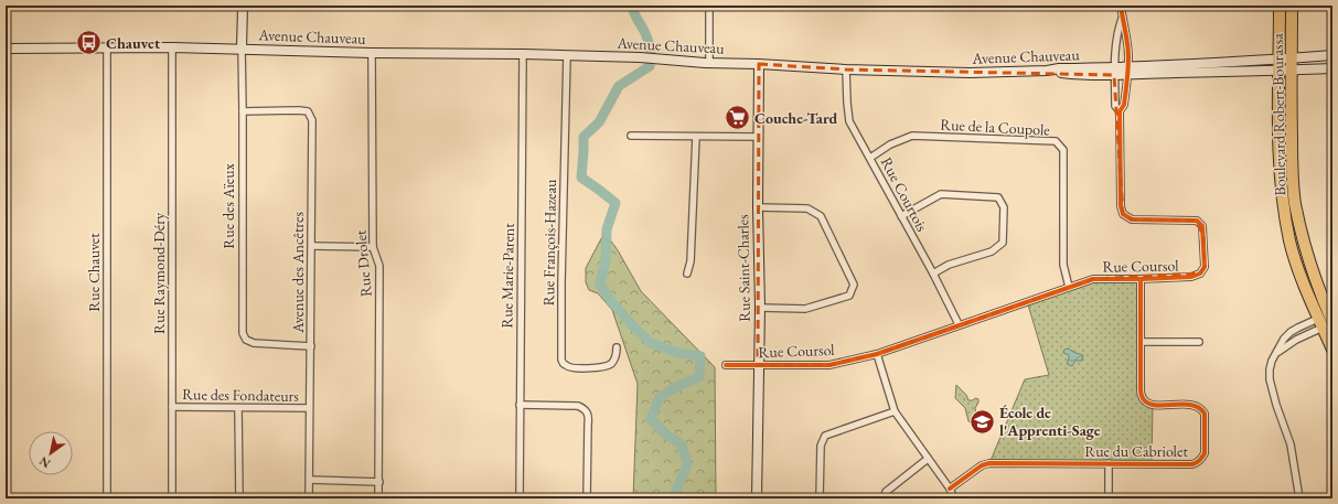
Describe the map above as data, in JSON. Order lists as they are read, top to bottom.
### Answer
{
  "streets": {
    "highway": ["Boulevard Robert-Bourassa"],
    "main road": ["Avenue Chauveau", "Rue des Aïeux", "Rue Saint-Charles"],
    "street": [
      "Rue de la Coupole",
      "Rue Courtois",
      "Rue François-Hazeau",
      "Rue Drolet",
      "Rue Coursol",
      "Rue Chauvet",
      "Avenue des Ancêtres",
      "Rue Raymond-Déry",
      "Rue Marie-Parent",
      "Rue des Fondateurs",
      "Rue du Cabriolet"
    ]
  },
  "crossings": [
    ["Avenue Chauveau", "Rue Courtois"],
    ["Avenue Chauveau", "Rue des Aïeux"],
    ["Avenue Chauveau", "Rue François-Hazeau"],
    ["Avenue Chauveau", "Rue Drolet"],
    ["Avenue Chauveau", "Rue Coursol"],
    ["Avenue Chauveau", "Rue Saint-Charles"],
    ["Avenue Chauveau", "Rue Chauvet"],
    ["Avenue Chauveau", "Rue Raymond-Déry"],
    ["Avenue Chauveau", "Rue Marie-Parent"],
    ["Rue de la Coupole", "Rue Courtois"],
    ["Rue de la Coupole", "Rue Coursol"],
    ["Rue Courtois", "Rue Coursol"],
    ["Rue des Aïeux", "Avenue des Ancêtres"],
    ["Rue Coursol", "Rue Saint-Charles"],
    ["Rue Coursol", "Rue du Cabriolet"],
    ["Avenue des Ancêtres", "Rue des Fondateurs"],
    ["Rue Raymond-Déry", "Rue des Fondateurs"]
  ],
  "places": {
    "bus stop": ["Chauvet"],
    "supermarket": ["Couche-Tard"],
    "school or university": ["École de l'Apprenti-Sage"]
  },
  "north": "bottom left"
}
